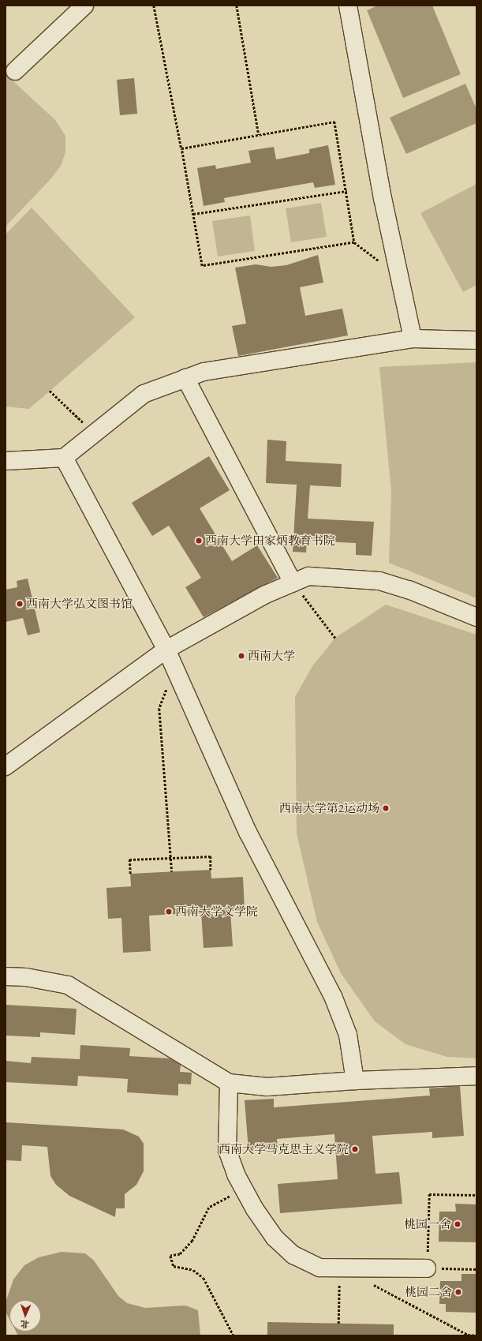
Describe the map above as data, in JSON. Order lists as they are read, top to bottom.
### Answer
{
  "places": [
    "西南大学田家炳教育书院",
    "西南大学弘文图书馆",
    "西南大学",
    "西南大学第2运动场",
    "西南大学文学院",
    "西南大学马克思主义学院",
    "桃园一舍",
    "桃园二舍"
  ],
  "north": "bottom"
}
